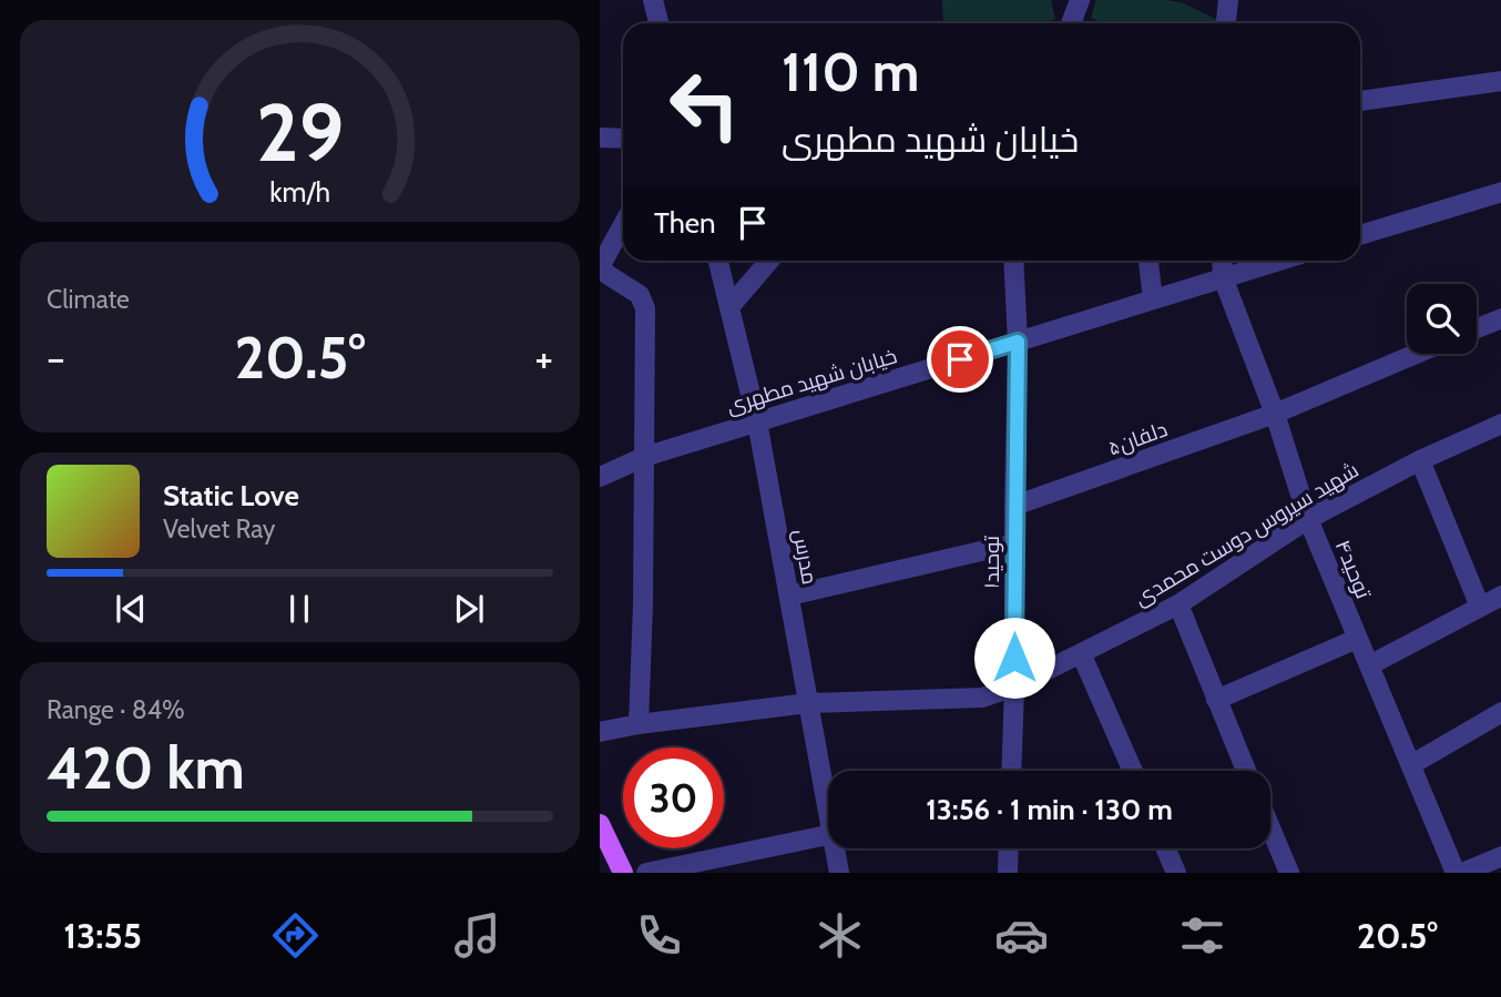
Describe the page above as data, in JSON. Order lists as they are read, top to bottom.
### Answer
{
  "streets": {
    "street": [
      "خیابان شهید مطهری",
      "دلفان۵",
      "شهید سیروس دوست محمدی",
      "مدرس",
      "توحید۱",
      "توحید۴"
    ]
  },
  "crossings": [
    ["خیابان شهید مطهری", "مدرس"],
    ["خیابان شهید مطهری", "توحید۱"],
    ["خیابان شهید مطهری", "توحید۴"],
    ["دلفان۵", "توحید۱"],
    ["دلفان۵", "توحید۴"],
    ["شهید سیروس دوست محمدی", "مدرس"],
    ["شهید سیروس دوست محمدی", "توحید۱"],
    ["شهید سیروس دوست محمدی", "توحید۴"]
  ],
  "page": {
    "turn": ["110 m", "خیابان شهید مطهری"],
    "then": "Then",
    "tile": [
      "Climate",
      ["Range · 84%", "420 km"]
    ],
    "heat": ["−", "20.5°", "+"],
    "song": ["Static Love", "Velvet Ray"],
    "limit": "30",
    "trip": "13:56 · 1 min · 130 m",
    "tabs": ["13:55", "20.5°"],
    "gauge": ["29", "km/h"]
  }
}
